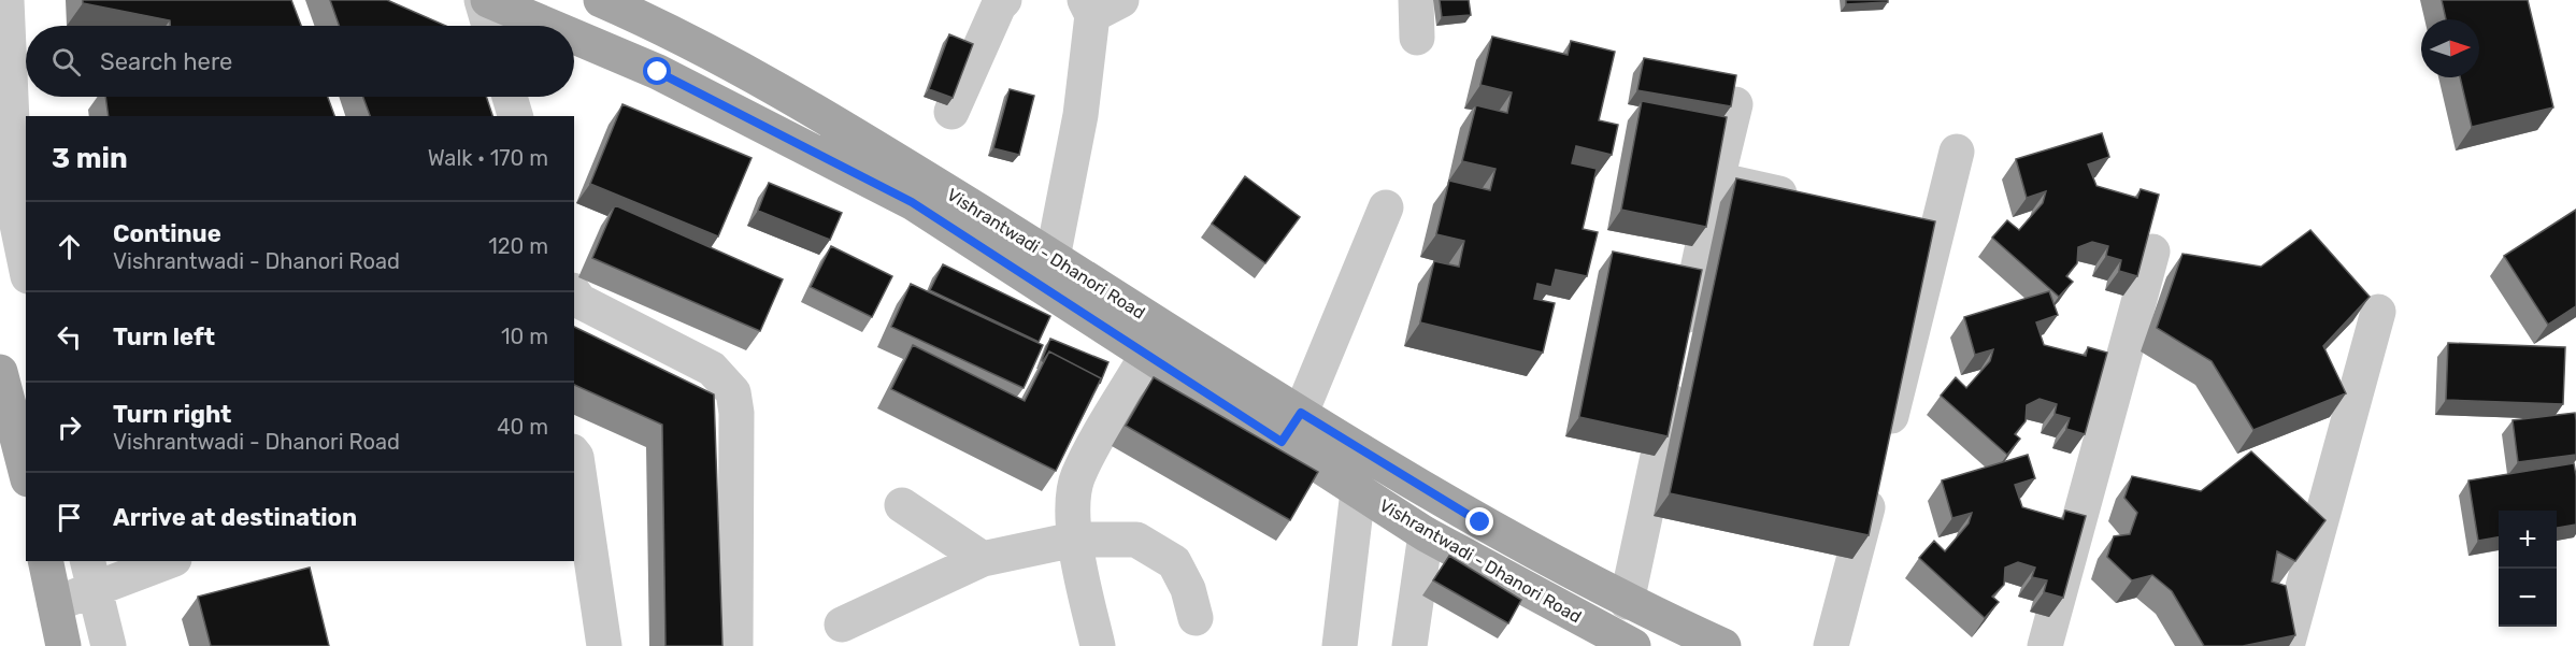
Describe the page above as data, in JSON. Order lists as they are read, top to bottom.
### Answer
{
  "streets": {
    "main road": ["Vishrantwadi - Dhanori Road"]
  },
  "north": "right",
  "page": {
    "search": "Search here",
    "heading": ["3 min", "Walk · 170 m"],
    "list": [
      ["Continue", "Vishrantwadi - Dhanori Road", "120 m"],
      ["Turn left", "10 m"],
      ["Turn right", "Vishrantwadi - Dhanori Road", "40 m"],
      "Arrive at destination"
    ],
    "map_buttons": ["+", "−"]
  }
}
